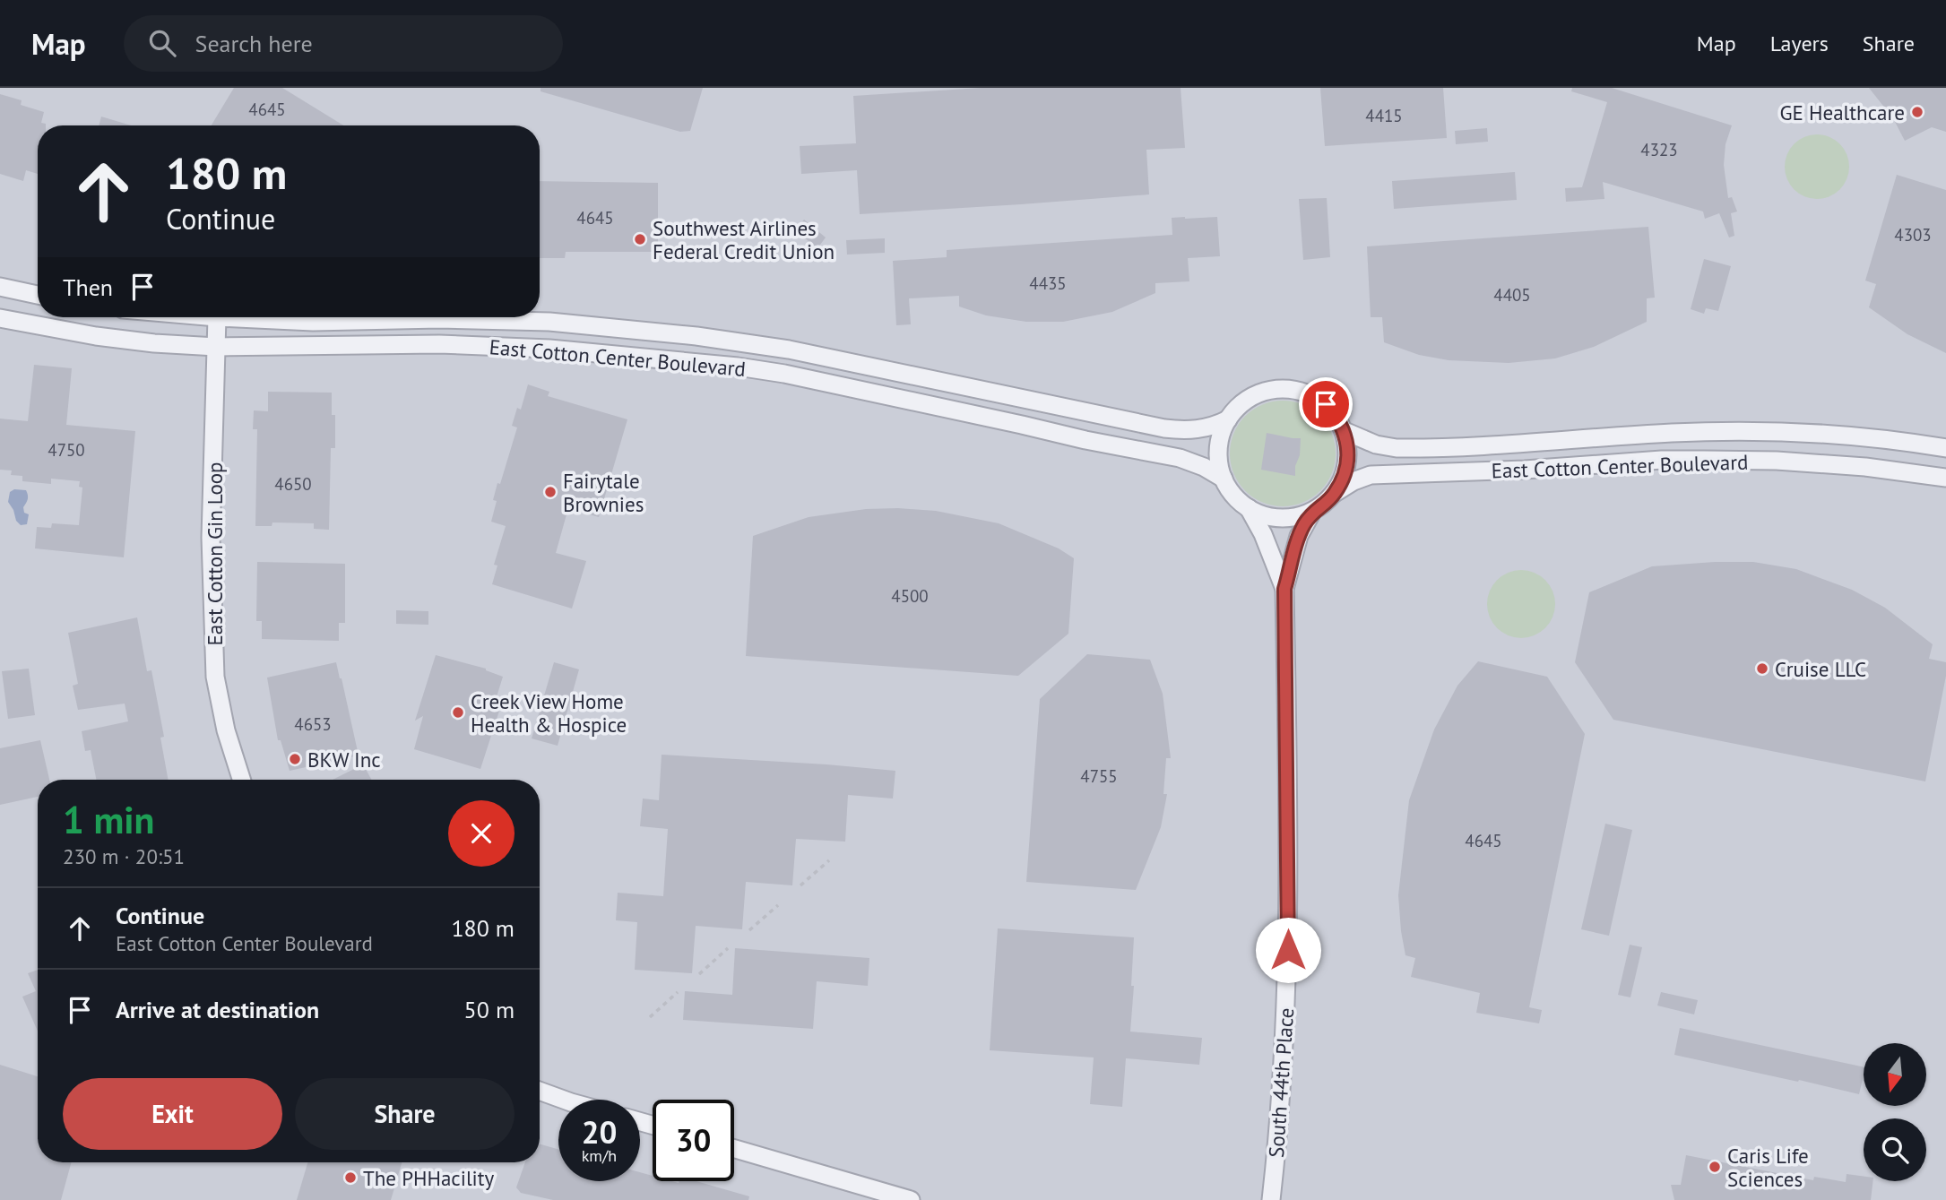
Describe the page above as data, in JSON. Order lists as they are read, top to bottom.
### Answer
{
  "streets": {
    "street": ["East Cotton Center Boulevard", "East Cotton Gin Loop", "South 44th Place"]
  },
  "crossings": [
    ["East Cotton Center Boulevard", "East Cotton Gin Loop"],
    ["East Cotton Center Boulevard", "South 44th Place"]
  ],
  "places": [
    "GE Healthcare",
    "Southwest Airlines Federal Credit Union",
    "Fairytale Brownies",
    "Cruise LLC",
    "Creek View Home Health & Hospice",
    "BKW Inc",
    "Caris Life Sciences",
    "The PHHacility"
  ],
  "house_numbers": [
    "4645",
    "4415",
    "4323",
    "4645",
    "4303",
    "4435",
    "4405",
    "4750",
    "4650",
    "4500",
    "4653",
    "4755",
    "4645"
  ],
  "north": "bottom",
  "page": {
    "header": "Map",
    "search": "Search here",
    "nav": ["Map", "Layers", "Share"],
    "turn": ["180 m", "Continue"],
    "then": "Then",
    "heading": ["1 min", "230 m · 20:51"],
    "list": [
      {
        "name": "Continue",
        "note": "East Cotton Center Boulevard",
        "value": "180 m"
      },
      {
        "name": "Arrive at destination",
        "value": "50 m"
      }
    ],
    "buttons": ["Exit", "Share"],
    "speed": "20 km/h",
    "limit": "30"
  }
}
